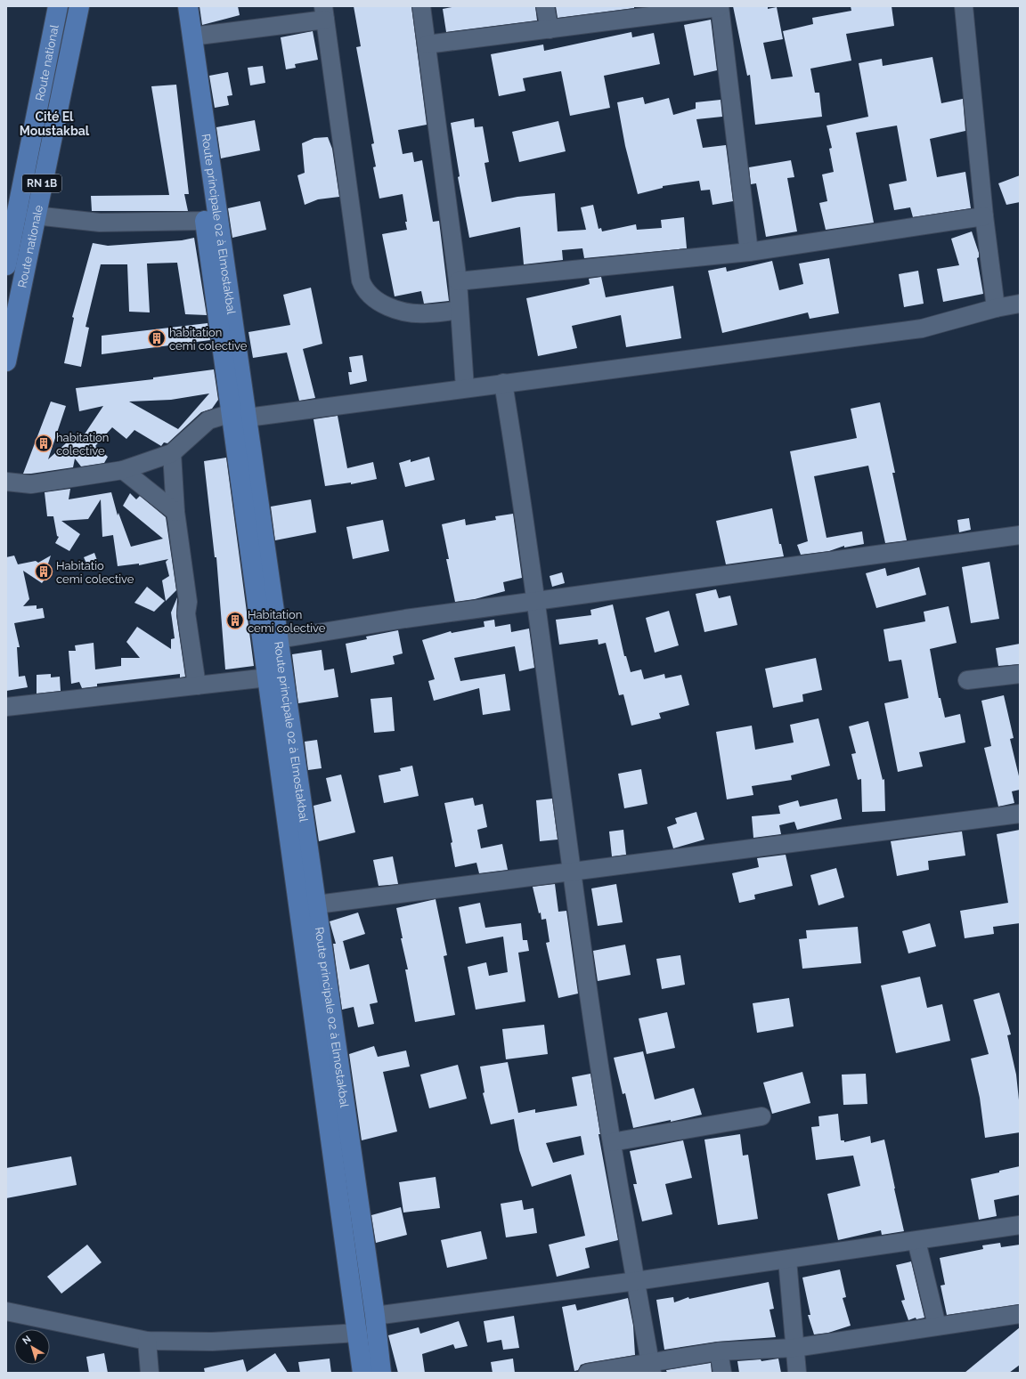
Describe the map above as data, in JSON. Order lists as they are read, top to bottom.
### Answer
{
  "streets": {
    "main road": [
      "Route national",
      "RN 1B",
      "Route principale 02 à Elmostakbal",
      "Route nationale"
    ]
  },
  "districts": ["Cité El Moustakbal"],
  "places": {
    "building": [
      "habitation cemi colective",
      "habitation colective",
      "Habitatio cemi colective",
      "Habitation cemi colective"
    ]
  },
  "north": "top left"
}
